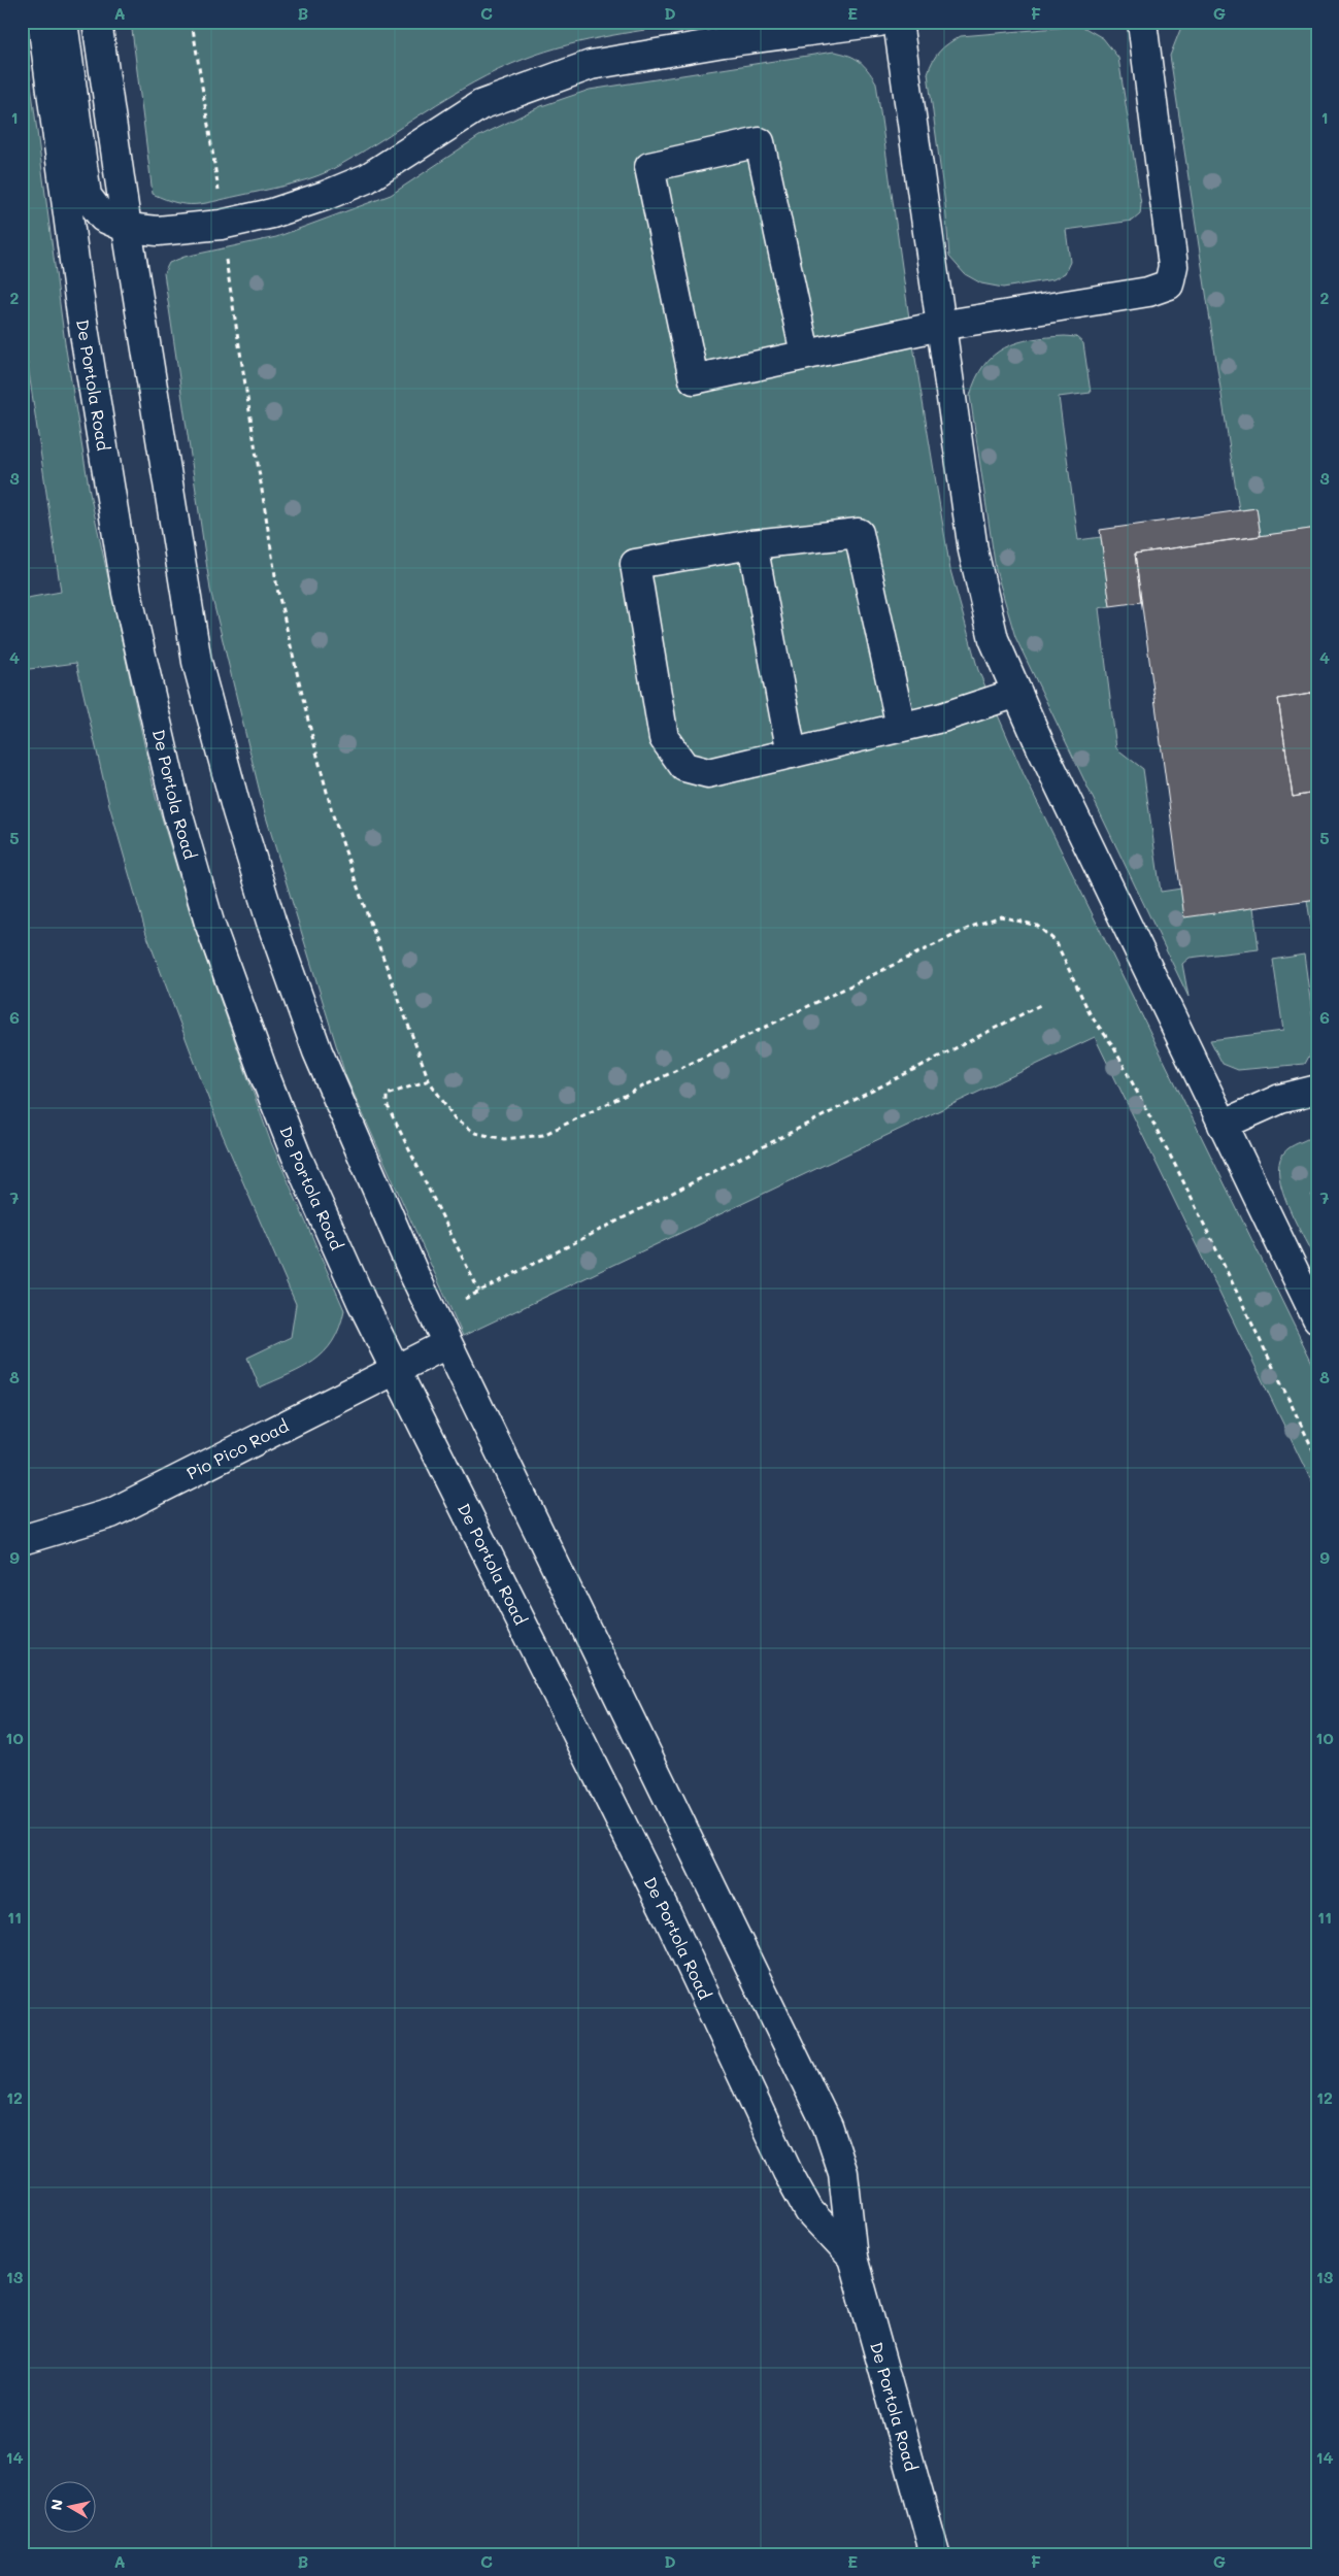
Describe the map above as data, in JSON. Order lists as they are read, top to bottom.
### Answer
{
  "streets": {
    "main road": ["De Portola Road", "Pio Pico Road"]
  },
  "crossings": [
    ["De Portola Road", "Pio Pico Road"]
  ],
  "north": "left",
  "grid": {
    "columns": [
      "A",
      "B",
      "C",
      "D",
      "E",
      "F",
      "G"
    ],
    "rows": [
      "1",
      "2",
      "3",
      "4",
      "5",
      "6",
      "7",
      "8",
      "9",
      "10",
      "11",
      "12",
      "13",
      "14"
    ]
  }
}
